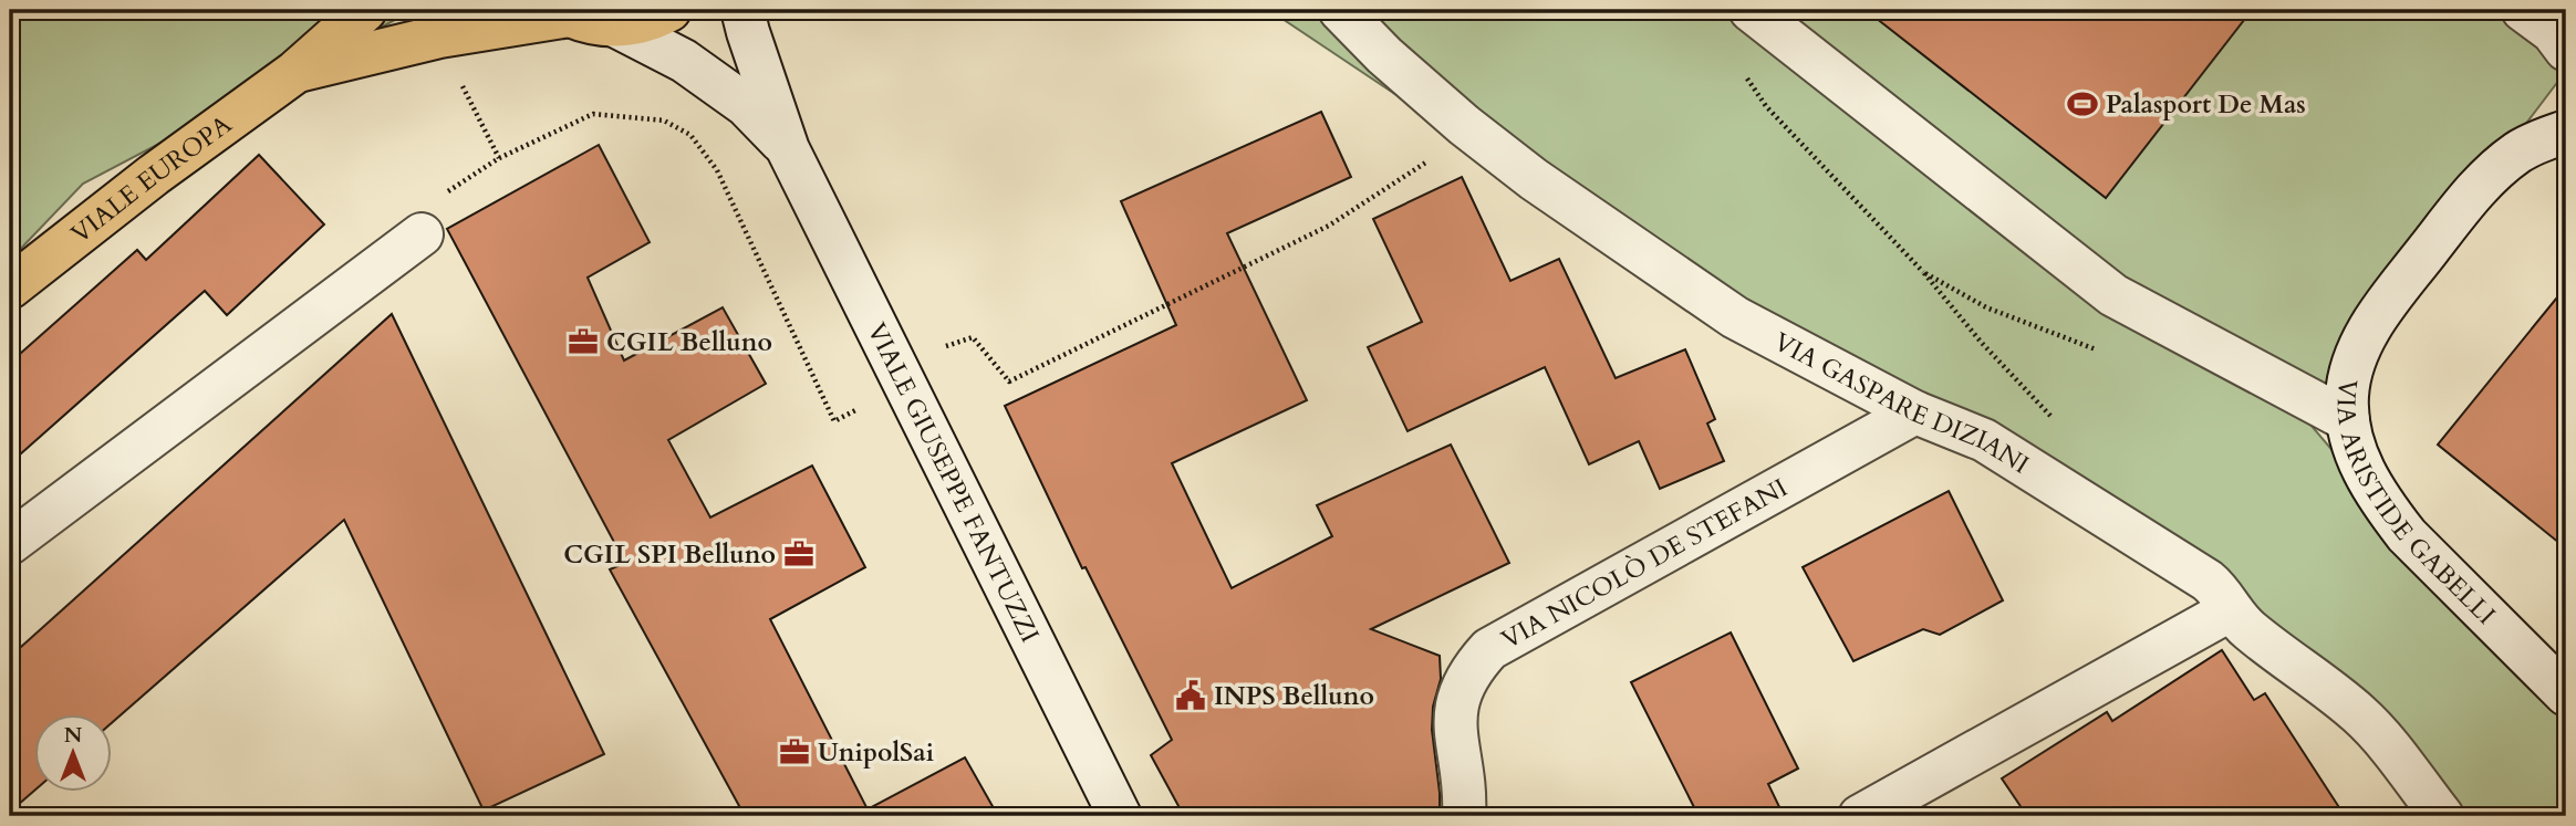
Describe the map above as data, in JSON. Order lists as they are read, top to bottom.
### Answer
{
  "streets": {
    "main road": ["VIALE EUROPA"],
    "street": [
      "VIA GASPARE DIZIANI",
      "VIALE GIUSEPPE FANTUZZI",
      "VIA ARISTIDE GABELLI",
      "VIA NICOLÒ DE STEFANI"
    ]
  },
  "crossings": [
    ["VIALE EUROPA", "VIALE GIUSEPPE FANTUZZI"],
    ["VIA GASPARE DIZIANI", "VIA NICOLÒ DE STEFANI"]
  ],
  "places": {
    "sports": ["Palasport De Mas"],
    "office": ["CGIL Belluno", "CGIL SPI Belluno", "UnipolSai"],
    "public building": ["INPS Belluno"]
  },
  "north": "top"
}
